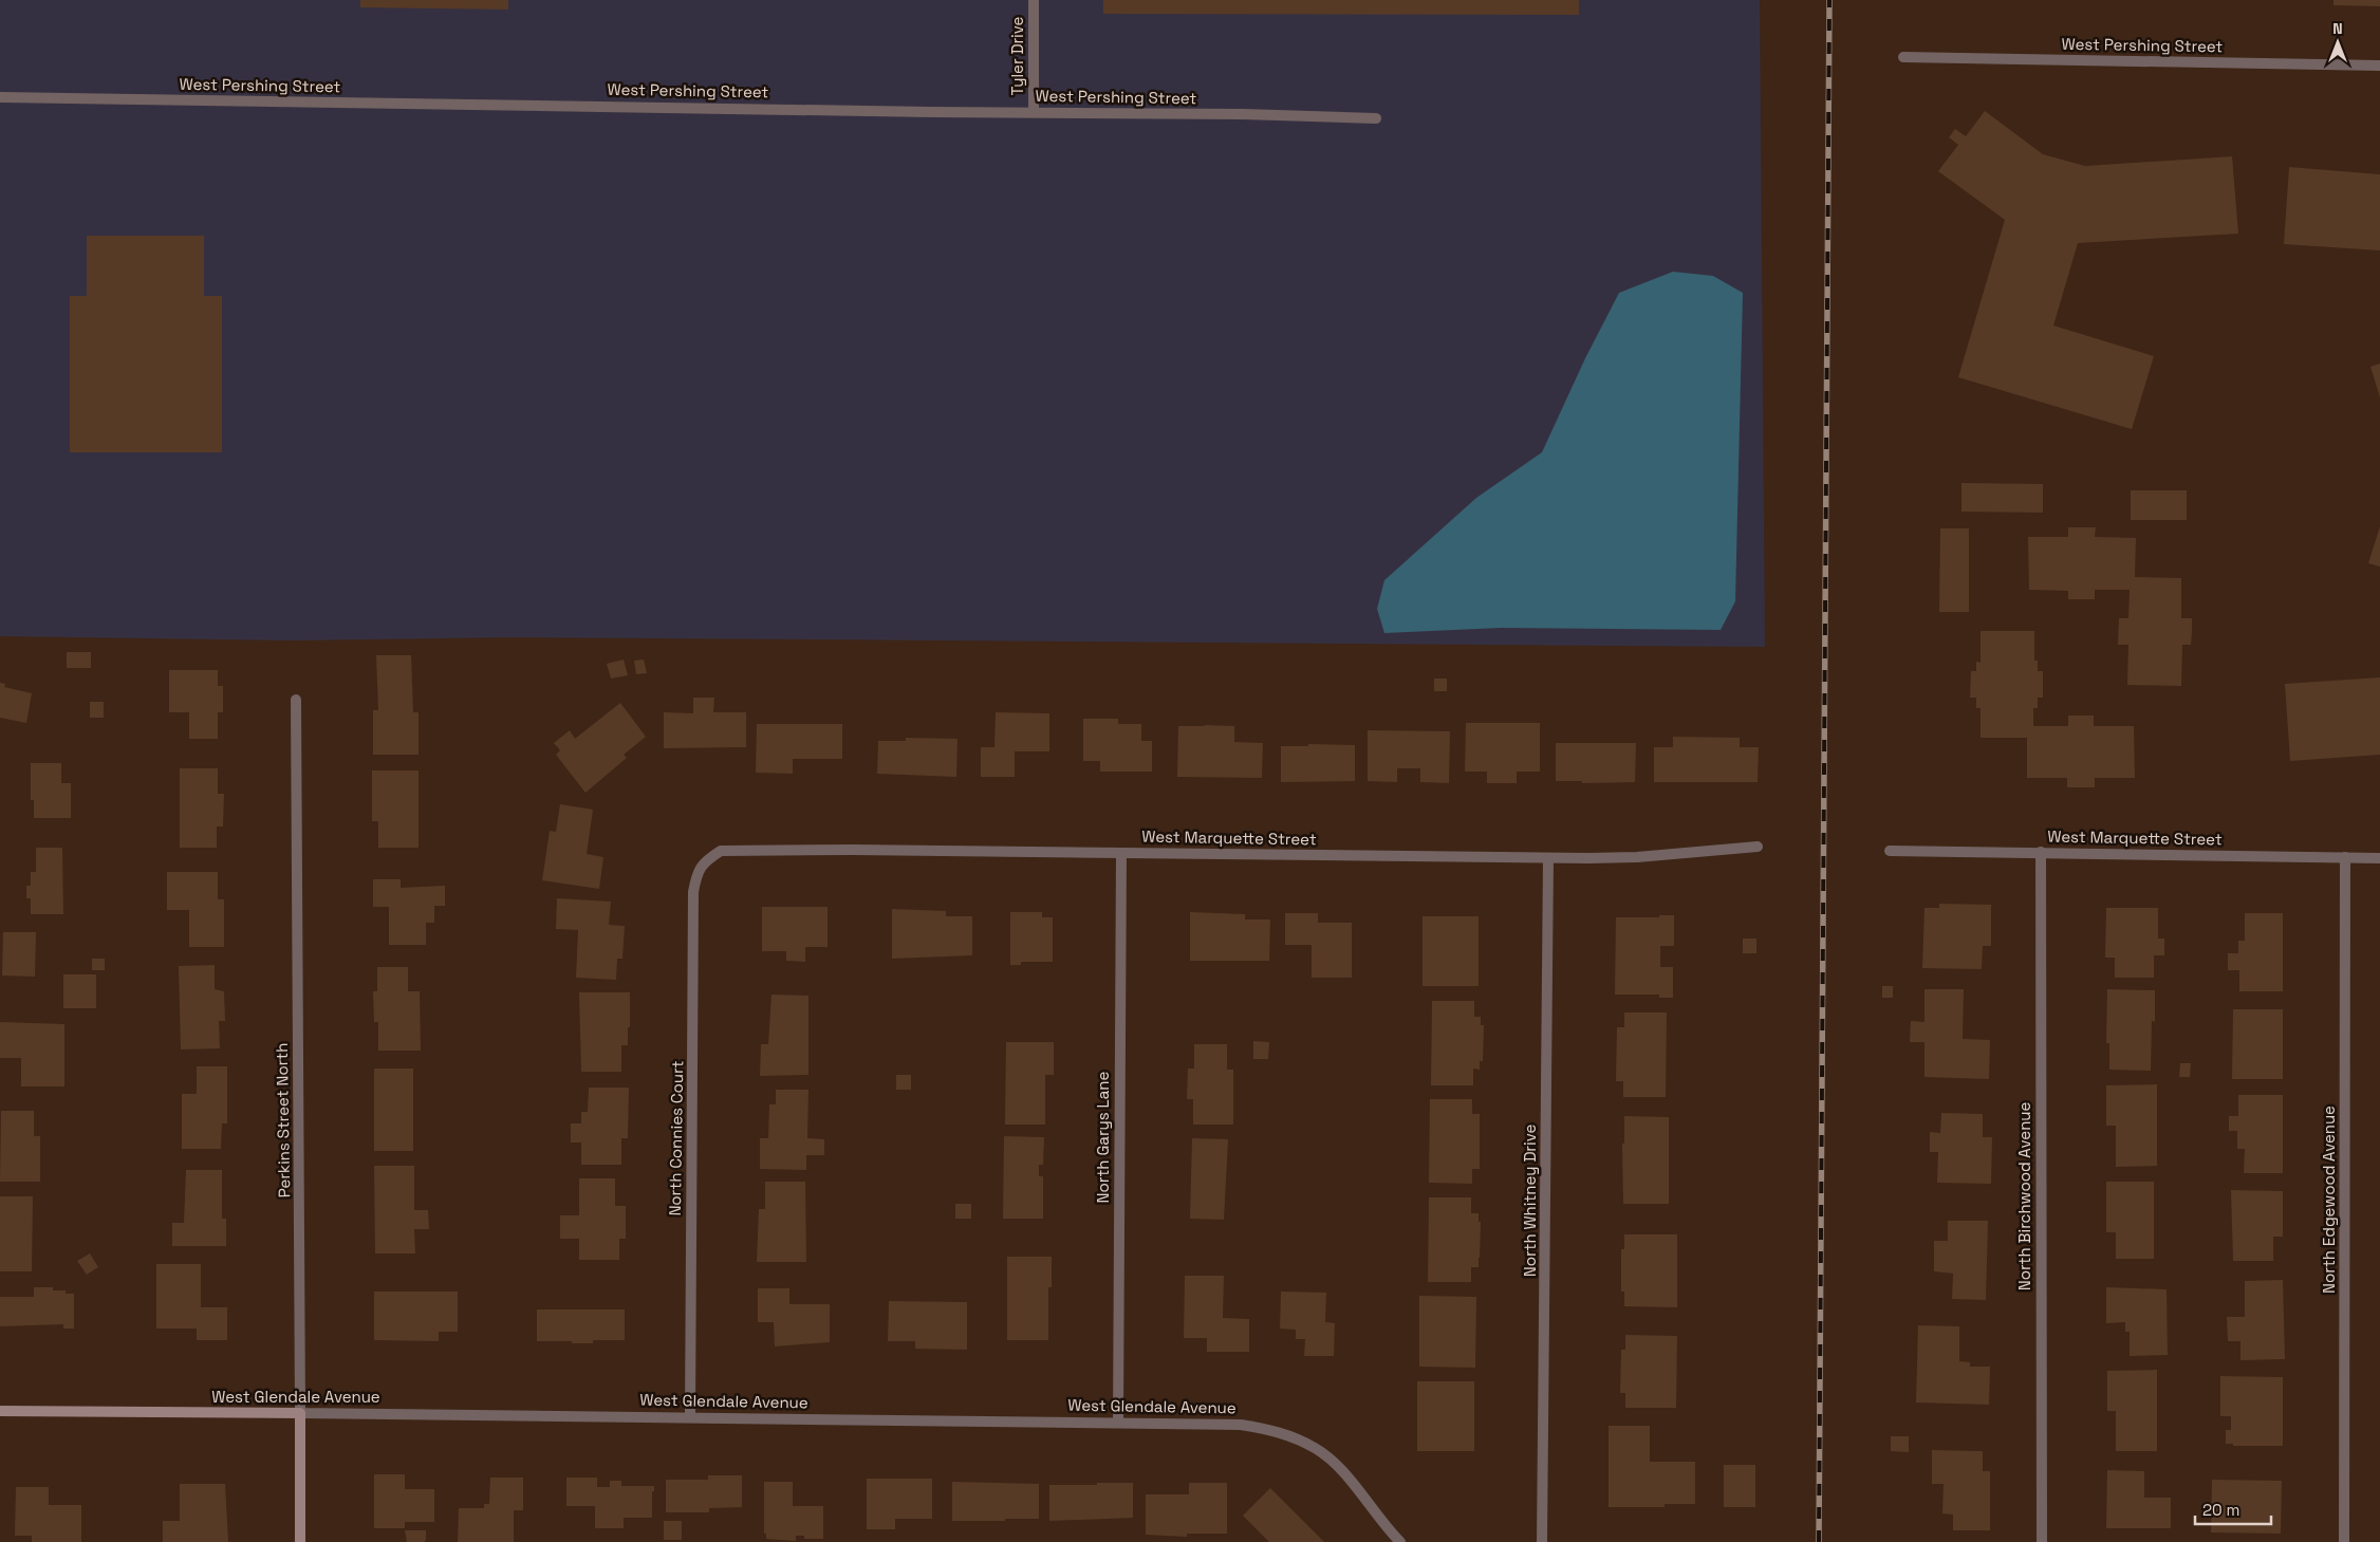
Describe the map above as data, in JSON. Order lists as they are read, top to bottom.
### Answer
{
  "streets": {
    "street": [
      "West Pershing Street",
      "Tyler Drive",
      "West Marquette Street",
      "Perkins Street North",
      "North Garys Lane",
      "North Connies Court",
      "North Birchwood Avenue",
      "North Edgewood Avenue",
      "North Whitney Drive",
      "West Glendale Avenue"
    ]
  },
  "crossings": [
    ["West Pershing Street", "Tyler Drive"],
    ["West Marquette Street", "North Garys Lane"],
    ["West Marquette Street", "North Connies Court"],
    ["West Marquette Street", "North Birchwood Avenue"],
    ["West Marquette Street", "North Edgewood Avenue"],
    ["West Marquette Street", "North Whitney Drive"],
    ["Perkins Street North", "West Glendale Avenue"],
    ["North Garys Lane", "West Glendale Avenue"],
    ["North Connies Court", "West Glendale Avenue"]
  ],
  "scale_bar": "20 m",
  "north": "top"
}
